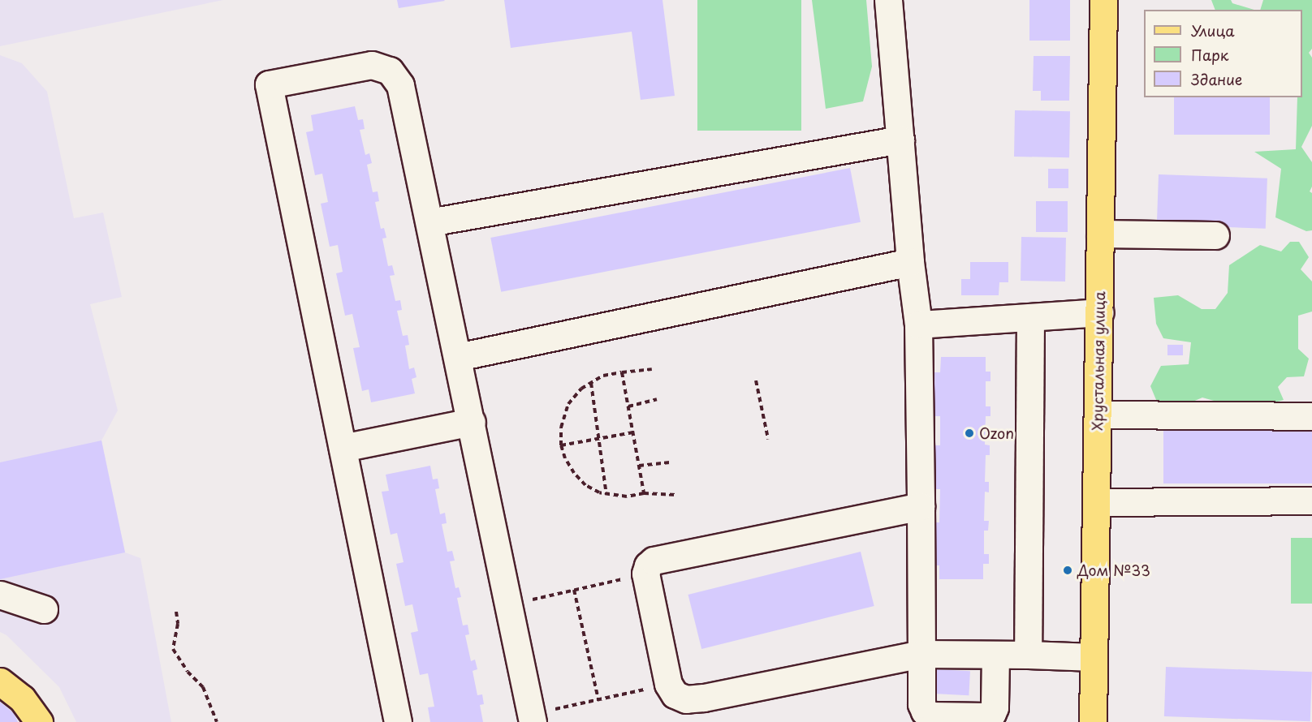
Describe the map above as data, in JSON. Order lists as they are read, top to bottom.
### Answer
{
  "streets": {
    "main road": ["Хрустальная улица"]
  },
  "places": ["Ozon", "Дом №33"],
  "legend": ["Улица", "Парк", "Здание"]
}
